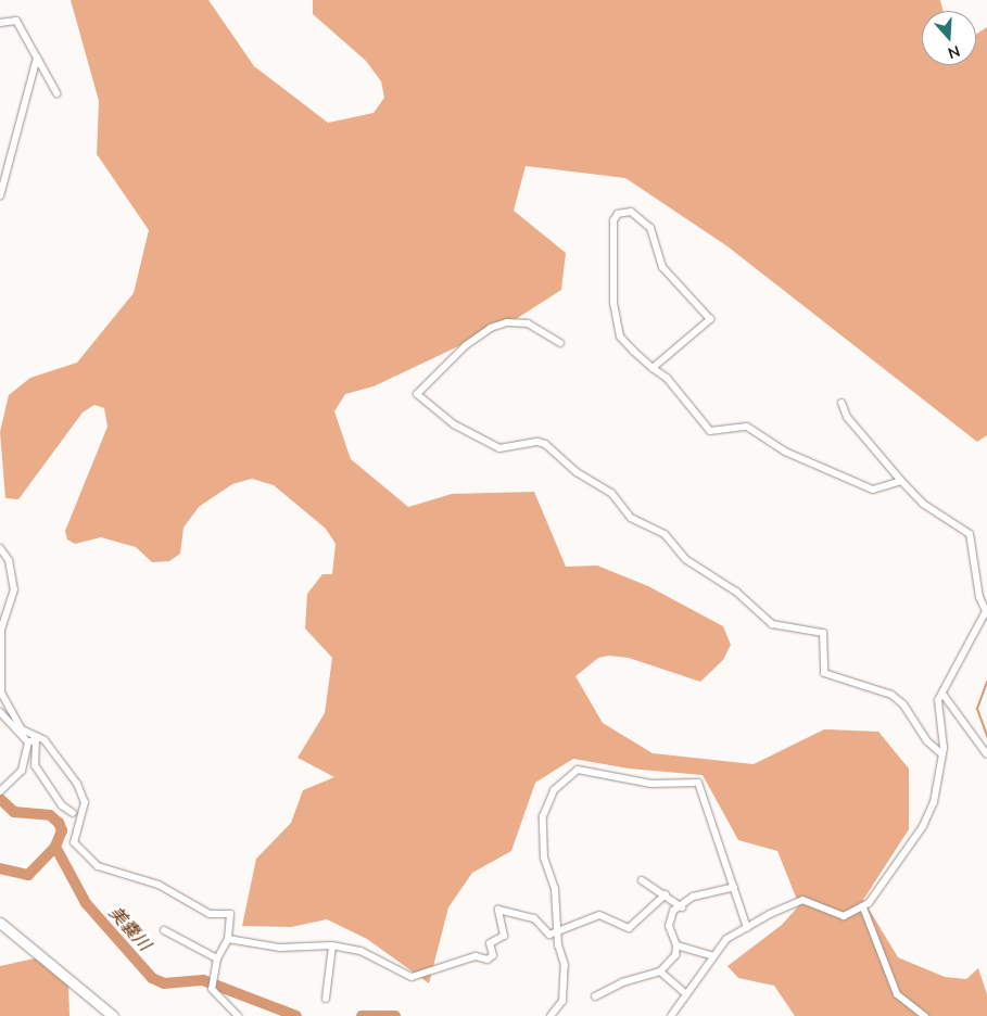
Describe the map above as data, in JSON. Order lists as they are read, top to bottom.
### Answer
{
  "water": ["美嚢川"],
  "north": "bottom"
}
